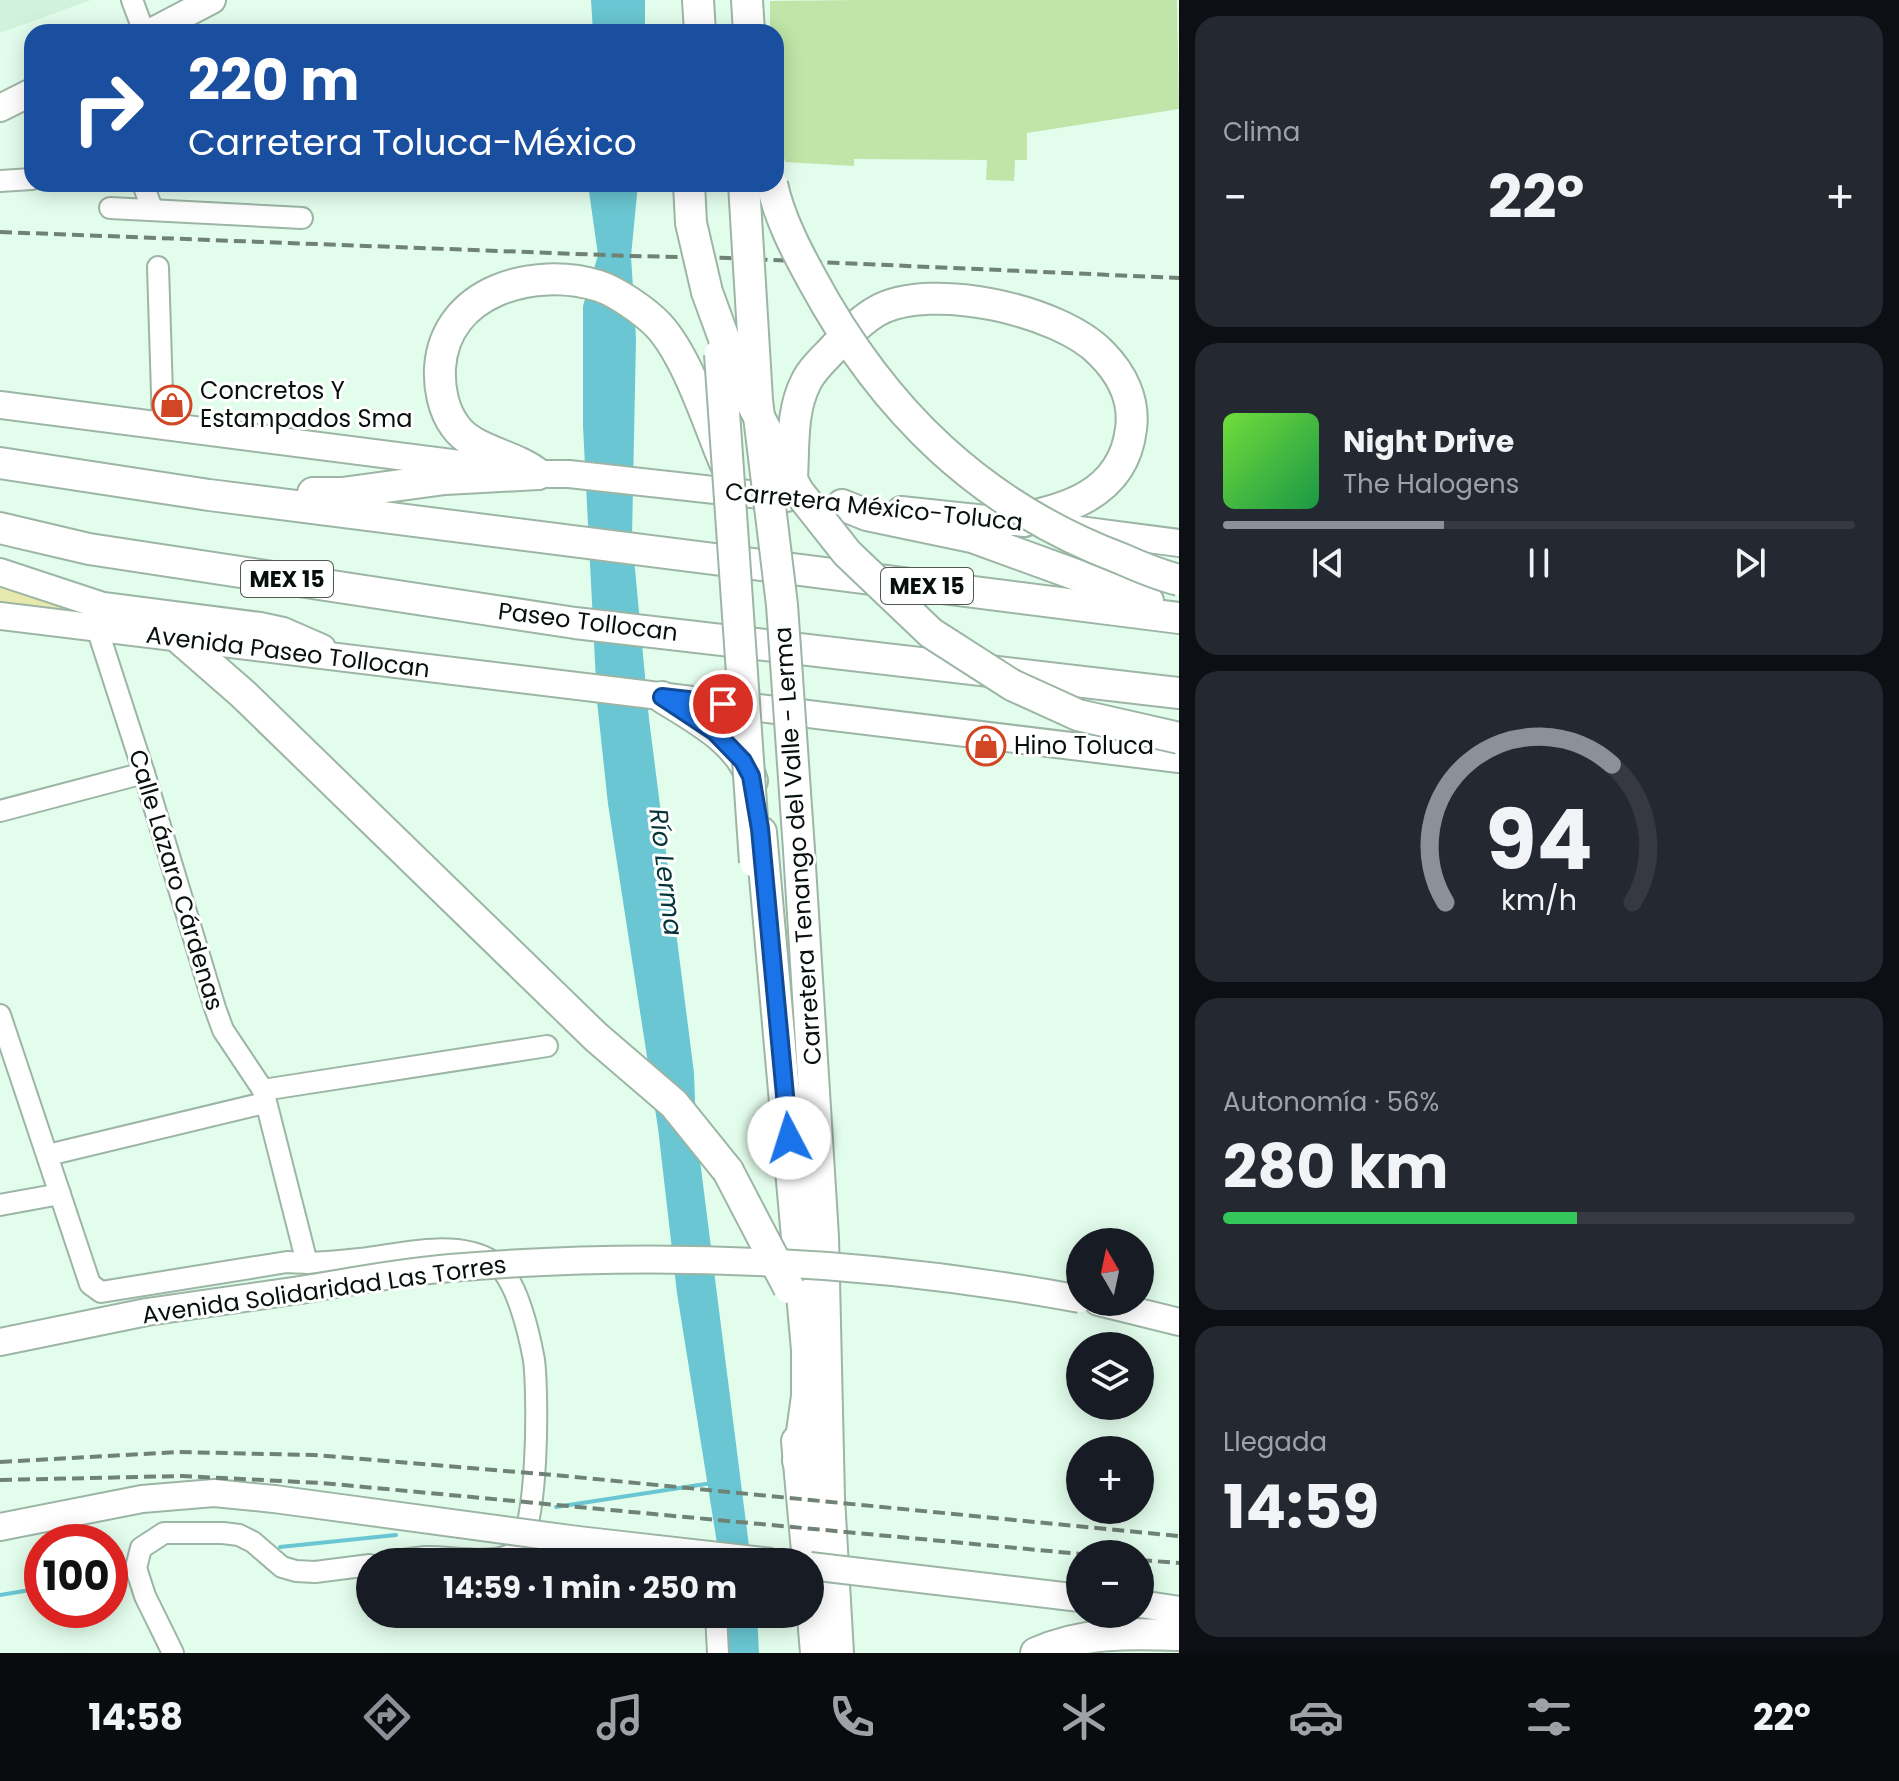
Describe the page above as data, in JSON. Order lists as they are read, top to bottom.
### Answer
{
  "streets": {
    "highway": ["MEX 15", "Paseo Tollocan", "Carretera Tenango del Valle - Lerma"],
    "main road": ["Carretera México-Toluca", "Avenida Paseo Tollocan", "Avenida Solidaridad Las Torres"],
    "street": ["Calle Lázaro Cárdenas"]
  },
  "crossings": [
    ["Avenida Paseo Tollocan", "Calle Lázaro Cárdenas"]
  ],
  "water": ["Río Lerma"],
  "places": {
    "shop": ["Concretos Y Estampados Sma", "Hino Toluca"]
  },
  "north": "top",
  "page": {
    "tile": [
      "Clima",
      ["Autonomía · 56%", "280 km"],
      ["Llegada", "14:59"]
    ],
    "turn": ["220 m", "Carretera Toluca-México"],
    "heat": ["−", "22°", "+"],
    "song": ["Night Drive", "The Halogens"],
    "map_buttons": ["+", "−"],
    "limit": "100",
    "trip": "14:59 · 1 min · 250 m",
    "tabs": ["14:58", "22°"],
    "gauge": ["94", "km/h"]
  }
}
